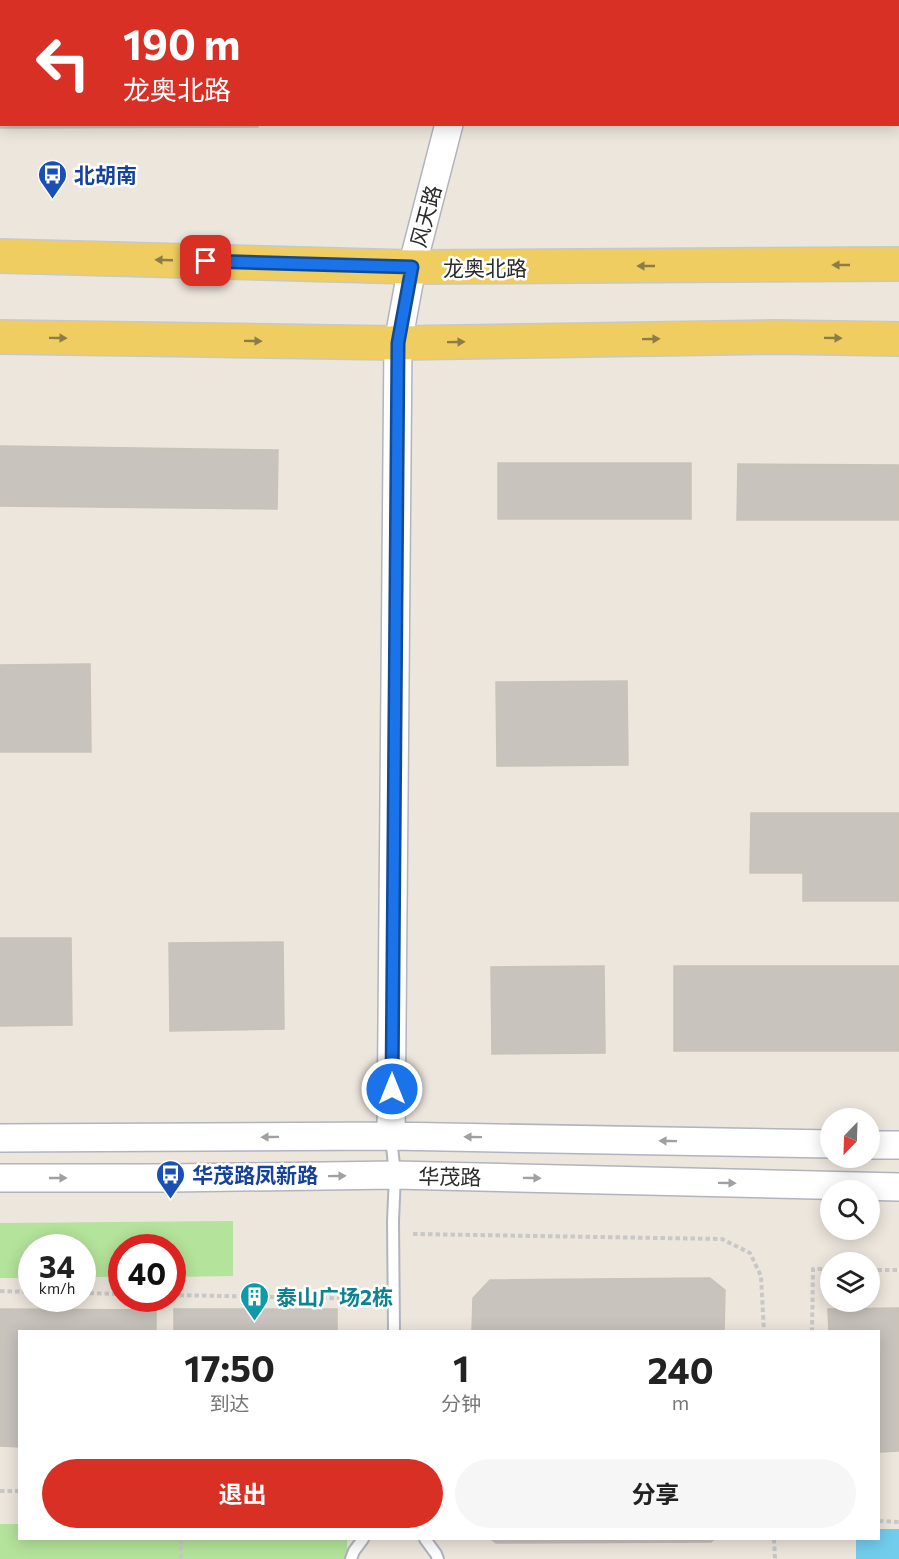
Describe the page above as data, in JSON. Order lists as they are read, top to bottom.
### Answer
{
  "streets": {
    "main road": ["龙奥北路"],
    "street": ["风天路", "华茂路"]
  },
  "crossings": [
    ["风天路", "龙奥北路"],
    ["风天路", "华茂路"]
  ],
  "places": {
    "bus stop": ["北胡南", "华茂路凤新路"],
    "building": ["泰山广场2栋"]
  },
  "north": "bottom left",
  "page": {
    "turn": ["190 m", "龙奥北路"],
    "speed": "34 km/h",
    "limit": "40",
    "eta": [
      "17:50",
      "到达",
      "1",
      "分钟",
      "240",
      "m"
    ],
    "buttons": ["退出", "分享"]
  }
}
